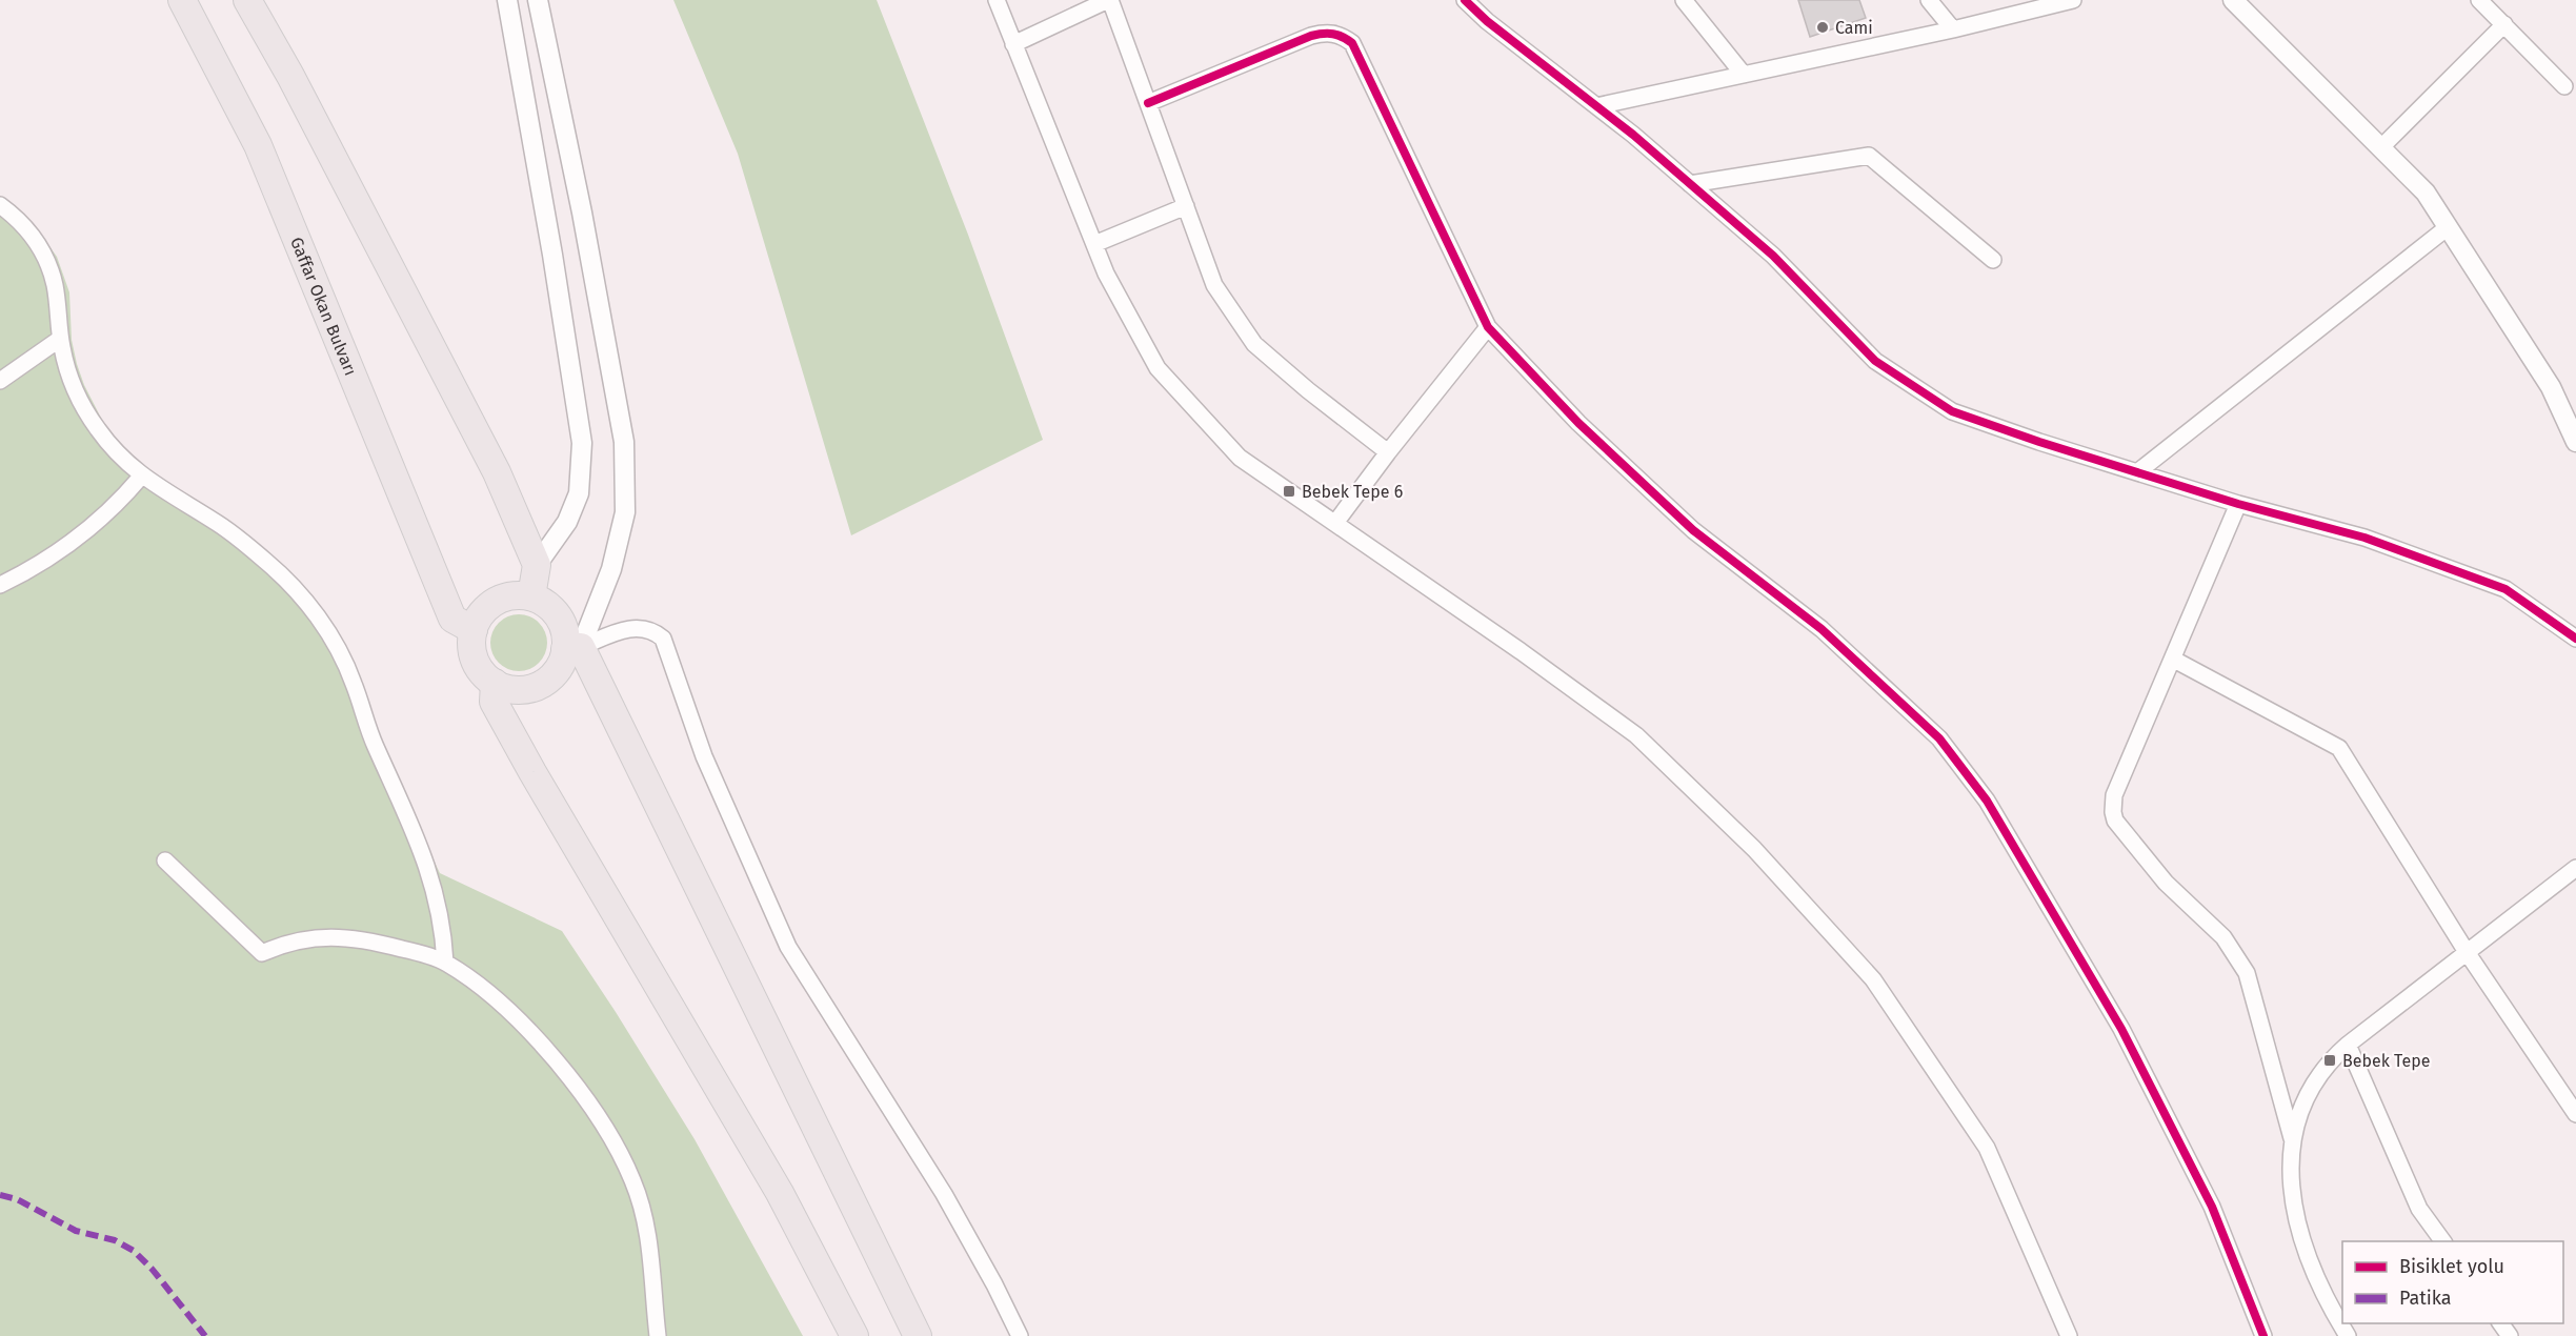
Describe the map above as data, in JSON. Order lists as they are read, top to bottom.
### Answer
{
  "streets": {
    "highway": ["Gaffar Okan Bulvarı"]
  },
  "places": {
    "other": ["Cami"],
    "transit": ["Bebek Tepe 6", "Bebek Tepe"]
  },
  "legend": ["Bisiklet yolu", "Patika"]
}
